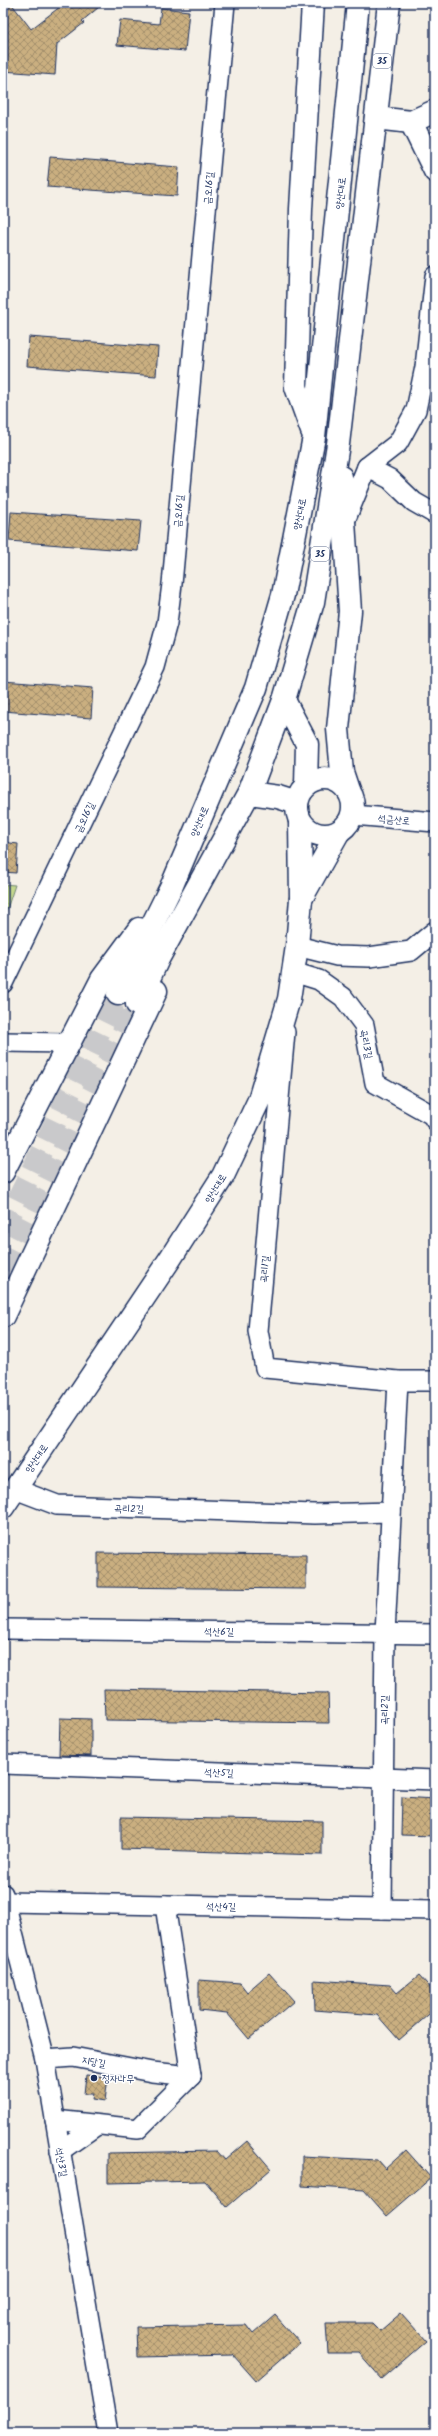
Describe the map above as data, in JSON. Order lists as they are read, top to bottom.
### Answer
{
  "streets": {
    "main road": ["35", "양산대로"],
    "street": [
      "금오16길",
      "석금산로",
      "곡리3길",
      "곡리1길",
      "곡리2길",
      "석산6길",
      "석산5길",
      "석산4길",
      "지당길",
      "석산3길"
    ]
  },
  "crossings": [
    ["35", "양산대로"],
    ["양산대로", "석금산로"],
    ["양산대로", "곡리3길"],
    ["양산대로", "곡리1길"],
    ["양산대로", "곡리2길"],
    ["곡리1길", "곡리2길"],
    ["곡리2길", "석산6길"],
    ["곡리2길", "석산5길"],
    ["곡리2길", "석산4길"],
    ["석산4길", "석산3길"],
    ["지당길", "석산3길"]
  ],
  "places": ["정자나무"]
}
